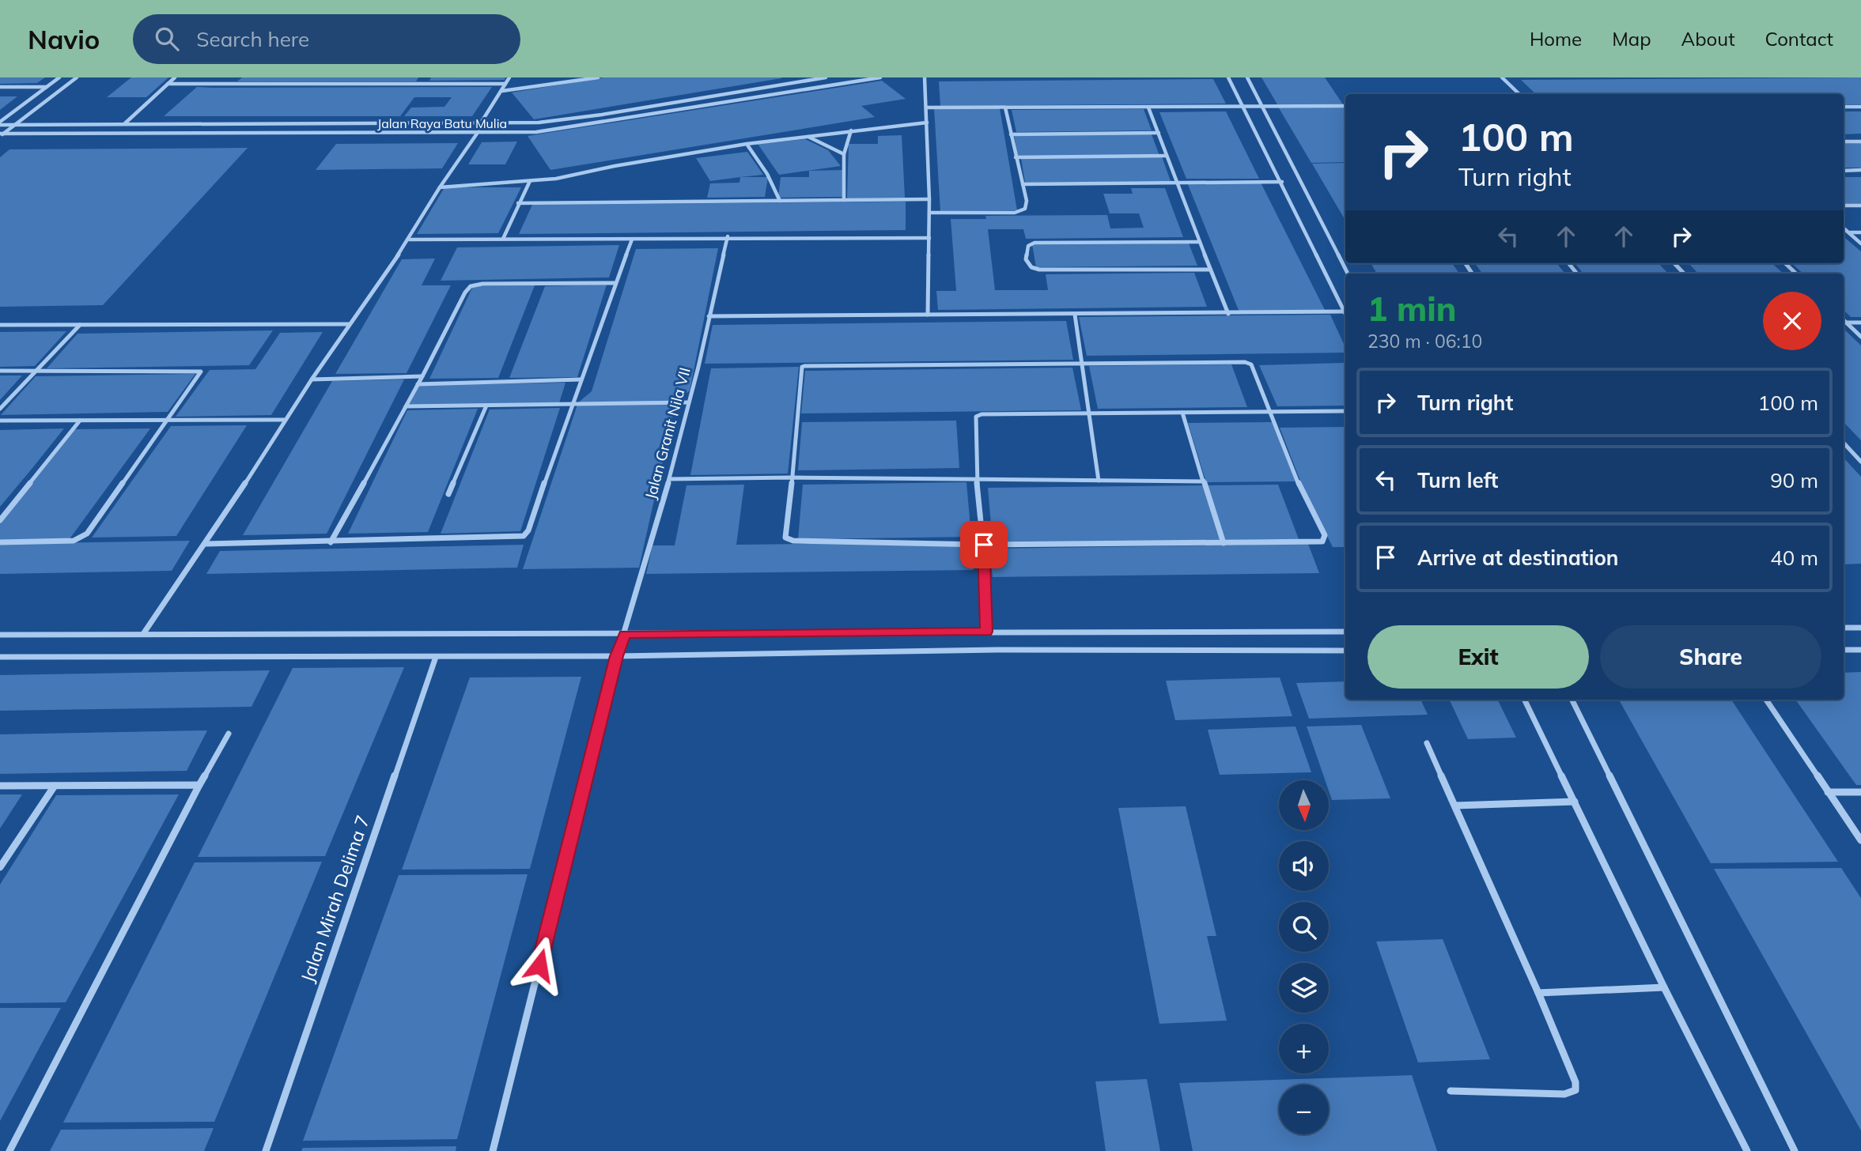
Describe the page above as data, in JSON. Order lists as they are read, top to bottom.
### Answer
{
  "streets": {
    "street": ["Jalan Raya Batu Mulia", "Jalan Granit Nila VII", "Jalan Mirah Delima 7"]
  },
  "north": "bottom",
  "page": {
    "header": "Navio",
    "search": "Search here",
    "nav": [
      "Home",
      "Map",
      "About",
      "Contact"
    ],
    "turn": ["100 m", "Turn right"],
    "heading": ["1 min", "230 m · 06:10"],
    "list": [
      {
        "name": "Turn right",
        "value": "100 m"
      },
      {
        "name": "Turn left",
        "value": "90 m"
      },
      {
        "name": "Arrive at destination",
        "value": "40 m"
      }
    ],
    "buttons": ["Exit", "Share"],
    "map_buttons": ["+", "−"]
  }
}
